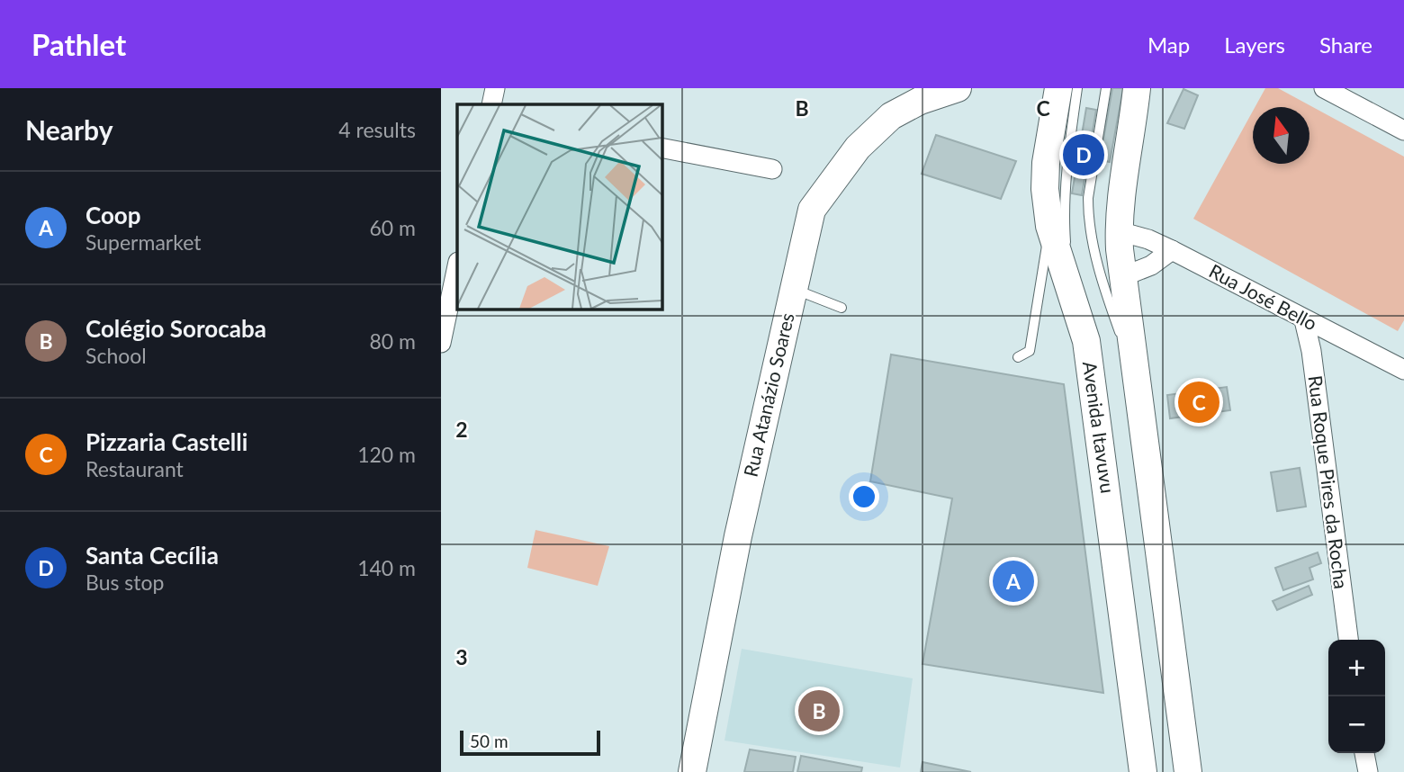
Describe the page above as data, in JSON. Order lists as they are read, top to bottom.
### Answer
{
  "streets": {
    "main road": ["Rua Atanázio Soares", "Avenida Itavuvu"],
    "street": ["Rua José Bello", "Rua Roque Pires da Rocha"]
  },
  "crossings": [
    ["Rua José Bello", "Rua Roque Pires da Rocha"]
  ],
  "scale_bar": "50 m",
  "north": "top",
  "page": {
    "header": "Pathlet",
    "nav": ["Map", "Layers", "Share"],
    "heading": ["Nearby", "4 results"],
    "pins": [
      "D",
      "C",
      "A",
      "B"
    ],
    "list": [
      {
        "mark": "A",
        "name": "Coop",
        "note": "Supermarket",
        "value": "60 m"
      },
      {
        "mark": "B",
        "name": "Colégio Sorocaba",
        "note": "School",
        "value": "80 m"
      },
      {
        "mark": "C",
        "name": "Pizzaria Castelli",
        "note": "Restaurant",
        "value": "120 m"
      },
      {
        "mark": "D",
        "name": "Santa Cecília",
        "note": "Bus stop",
        "value": "140 m"
      }
    ],
    "map_buttons": ["+", "−"],
    "scale": "50 m"
  },
  "grid": {
    "columns": ["B", "C"],
    "rows": ["2", "3"]
  }
}
